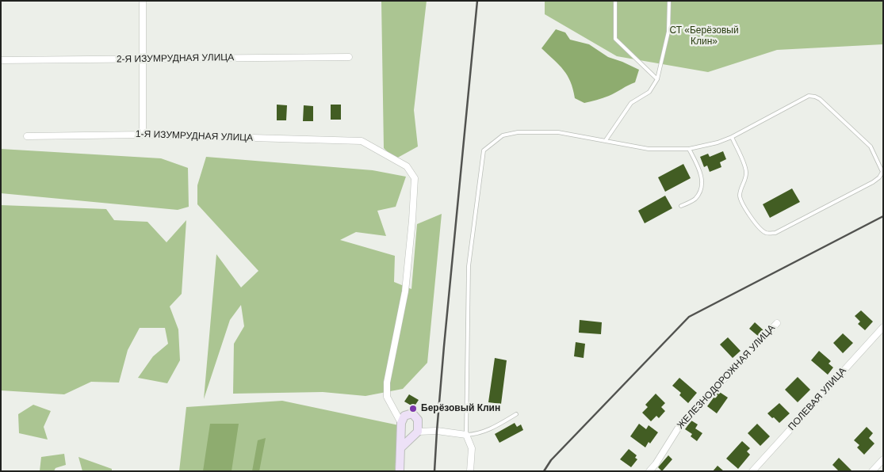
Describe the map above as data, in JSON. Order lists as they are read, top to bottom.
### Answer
{
  "streets": {
    "street": [
      "2-Я ИЗУМРУДНАЯ УЛИЦА",
      "1-Я ИЗУМРУДНАЯ УЛИЦА",
      "ЖЕЛЕЗНОДОРОЖНАЯ УЛИЦА",
      "ПОЛЕВАЯ УЛИЦА"
    ]
  },
  "parks": ["СТ «Берёзовый Клин»"],
  "places": ["Берёзовый Клин"]
}
